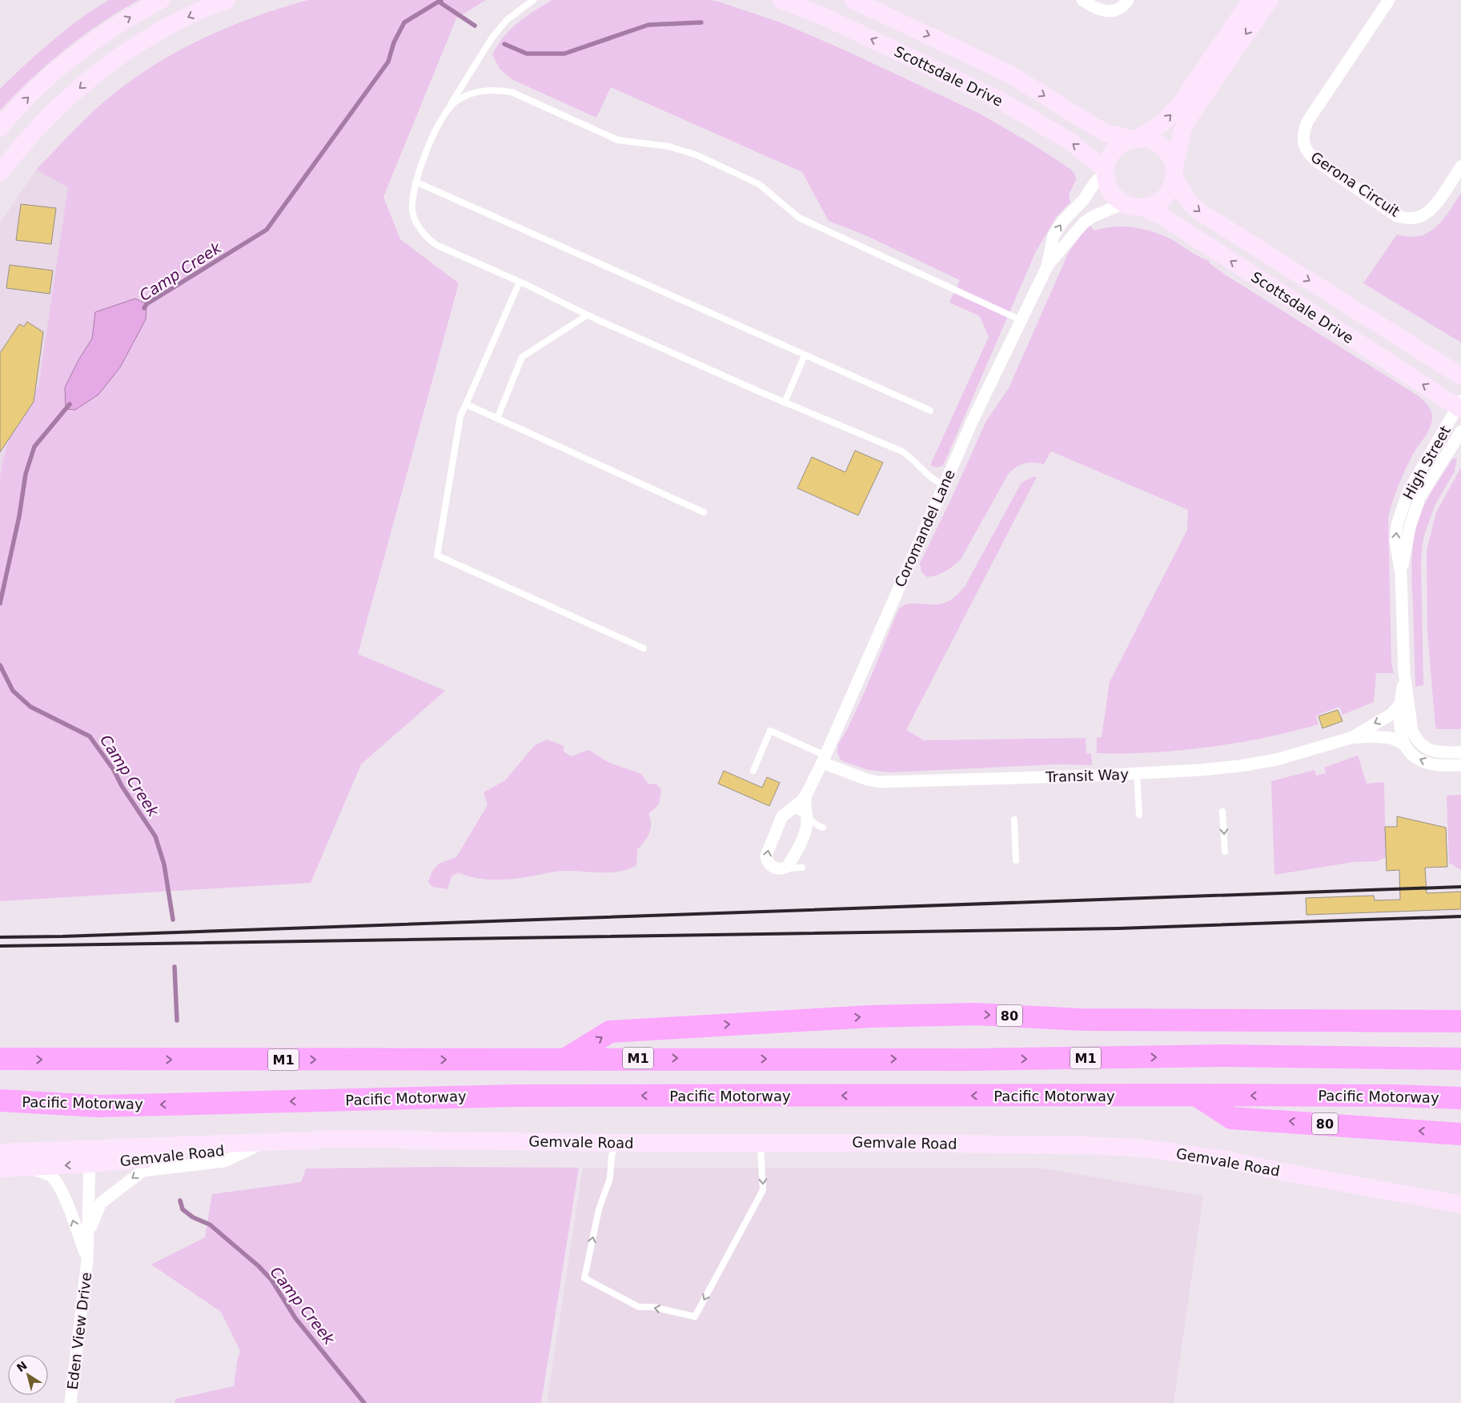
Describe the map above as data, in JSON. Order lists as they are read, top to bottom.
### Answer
{
  "streets": {
    "highway": ["80", "M1", "Pacific Motorway"],
    "main road": ["Scottsdale Drive", "Gemvale Road"],
    "street": [
      "Gerona Circuit",
      "High Street",
      "Coromandel Lane",
      "Transit Way",
      "Eden View Drive"
    ]
  },
  "crossings": [
    ["Scottsdale Drive", "High Street"],
    ["Scottsdale Drive", "Coromandel Lane"],
    ["Coromandel Lane", "Transit Way"],
    ["80", "M1"],
    ["80", "Pacific Motorway"],
    ["Gemvale Road", "Eden View Drive"]
  ],
  "water": ["Camp Creek"],
  "north": "top left"
}
